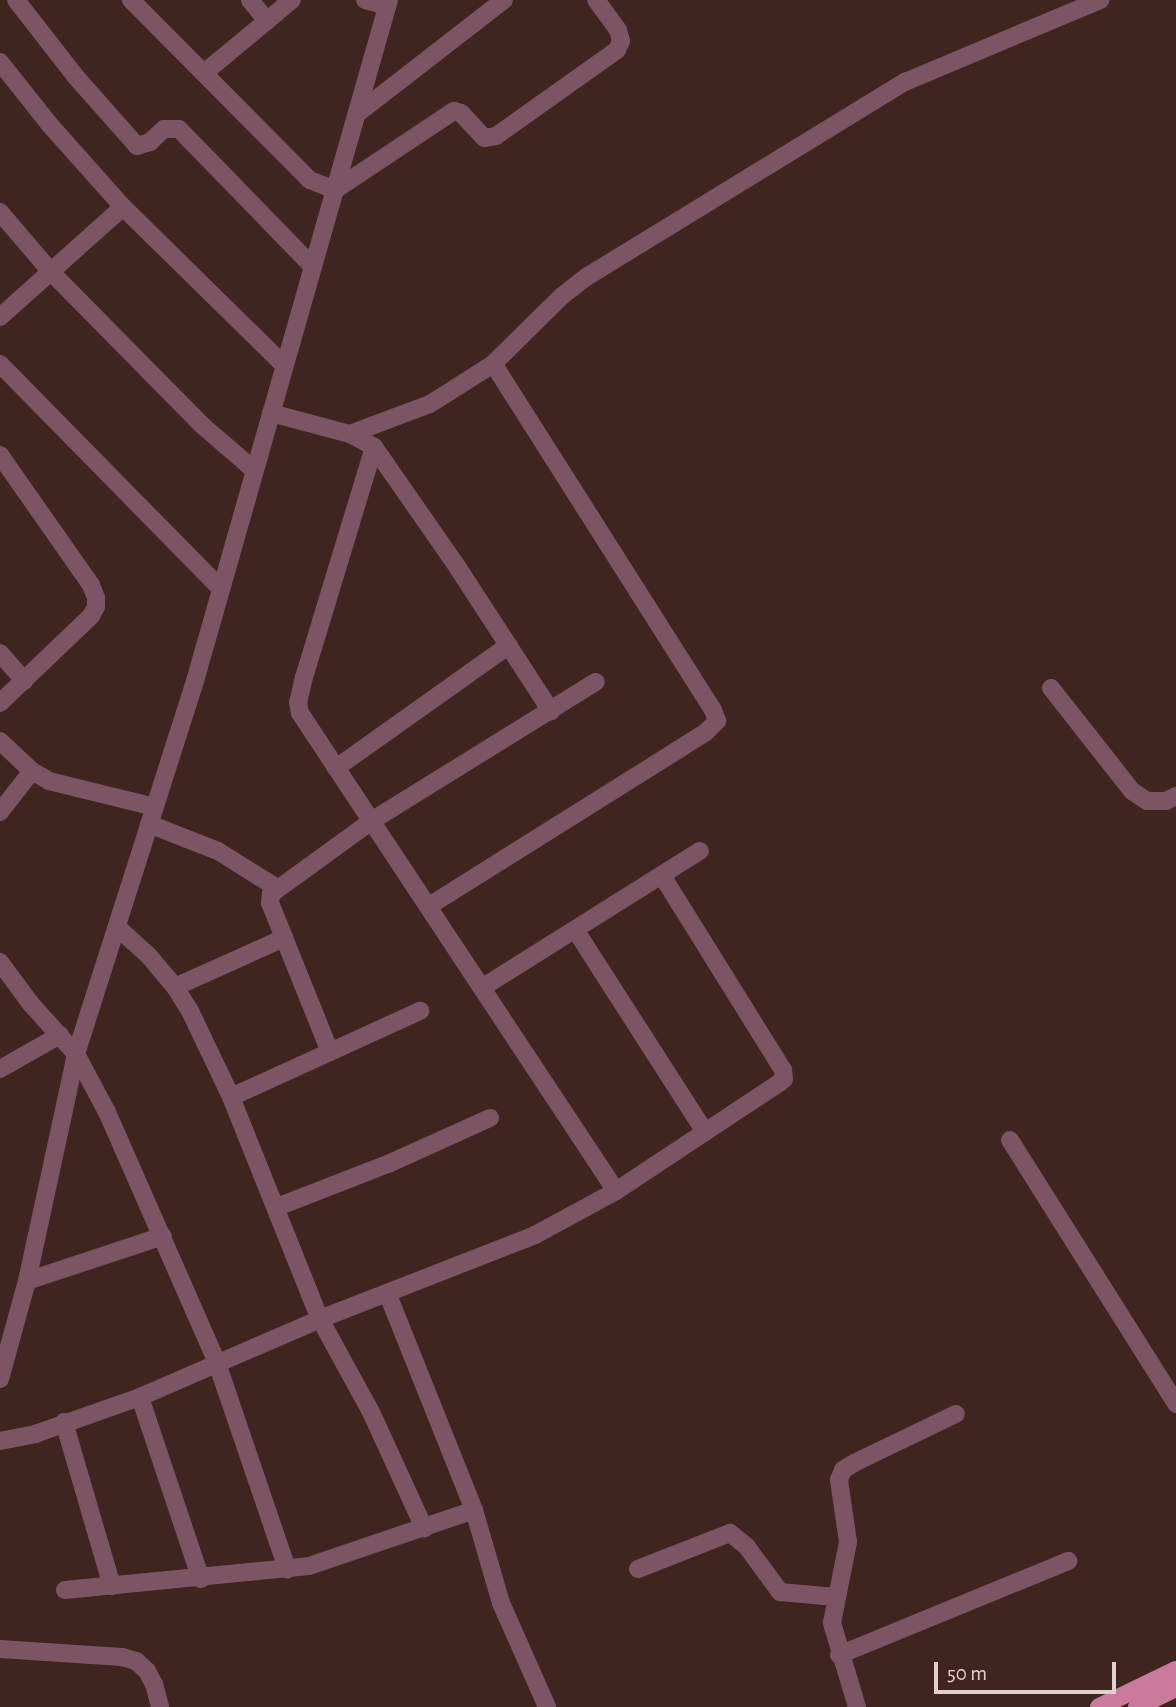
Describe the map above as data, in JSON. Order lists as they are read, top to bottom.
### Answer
{
  "scale_bar": "50 m"
}
